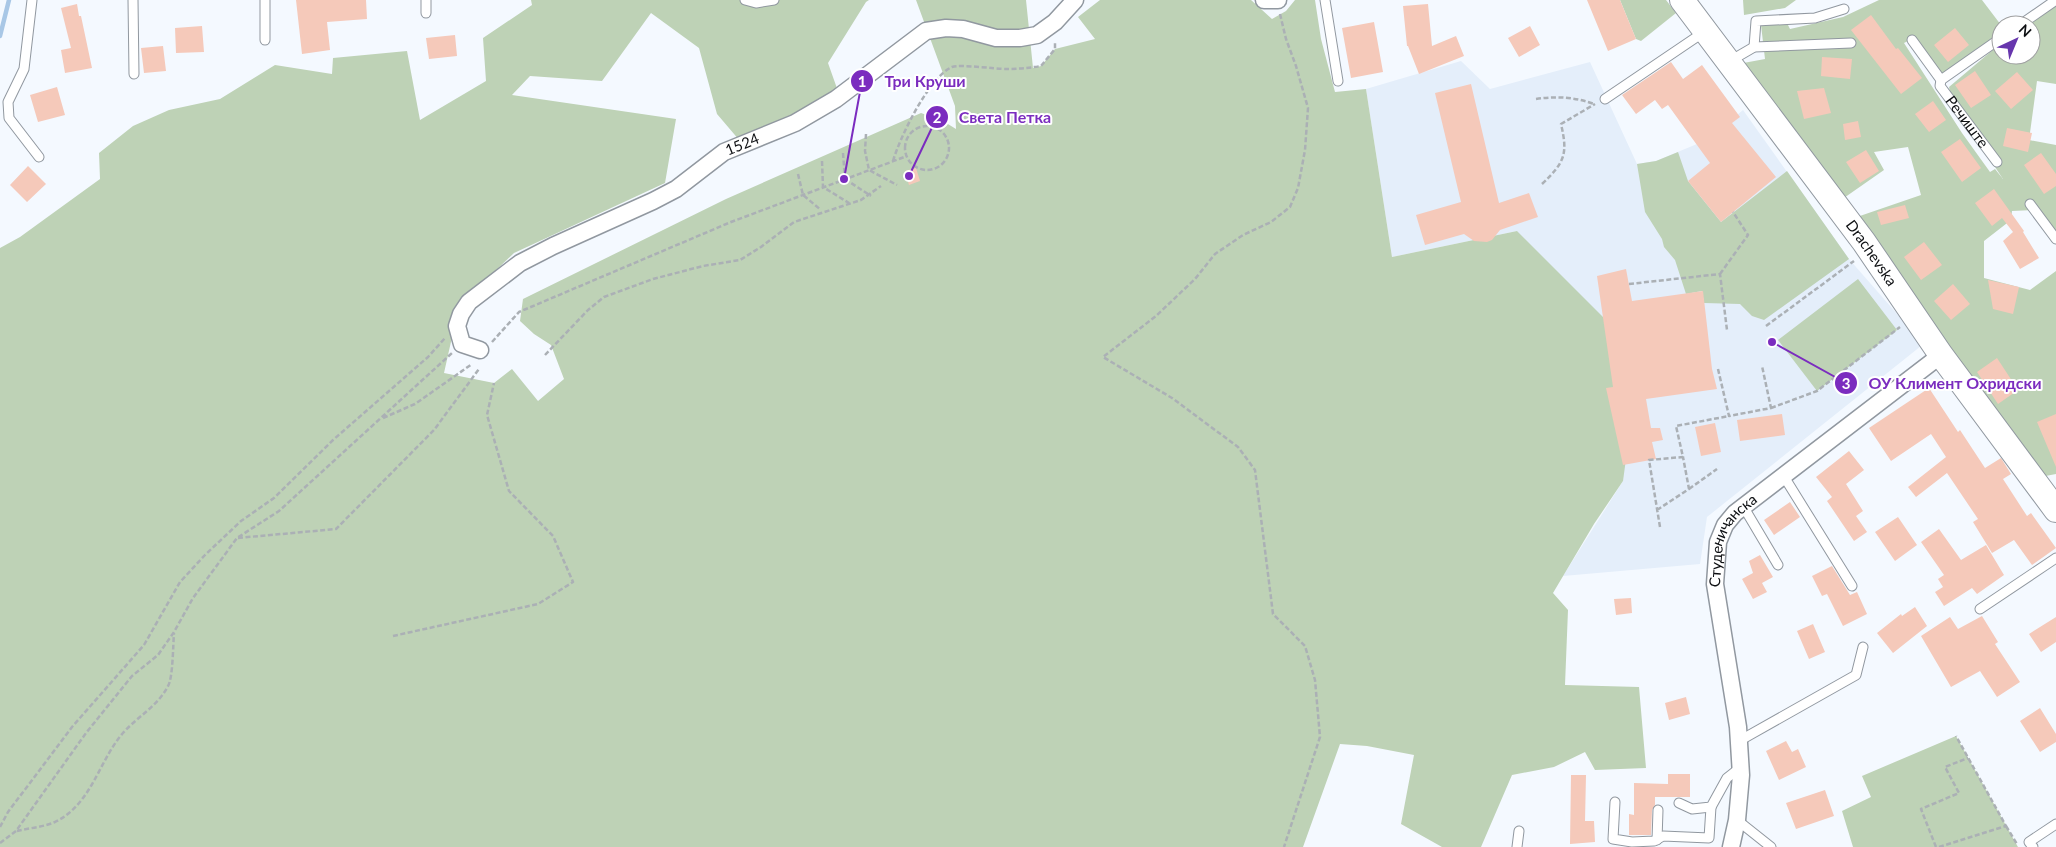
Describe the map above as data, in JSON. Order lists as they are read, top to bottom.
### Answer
{
  "streets": {
    "main road": ["Drachevska"],
    "street": ["1524", "Студеничанска"],
    "lane": ["Речиште"]
  },
  "crossings": [
    ["Drachevska", "Студеничанска"]
  ],
  "places": ["Света Петка", "Три Круши", "ОУ Климент Охридски"],
  "north": "top right"
}
